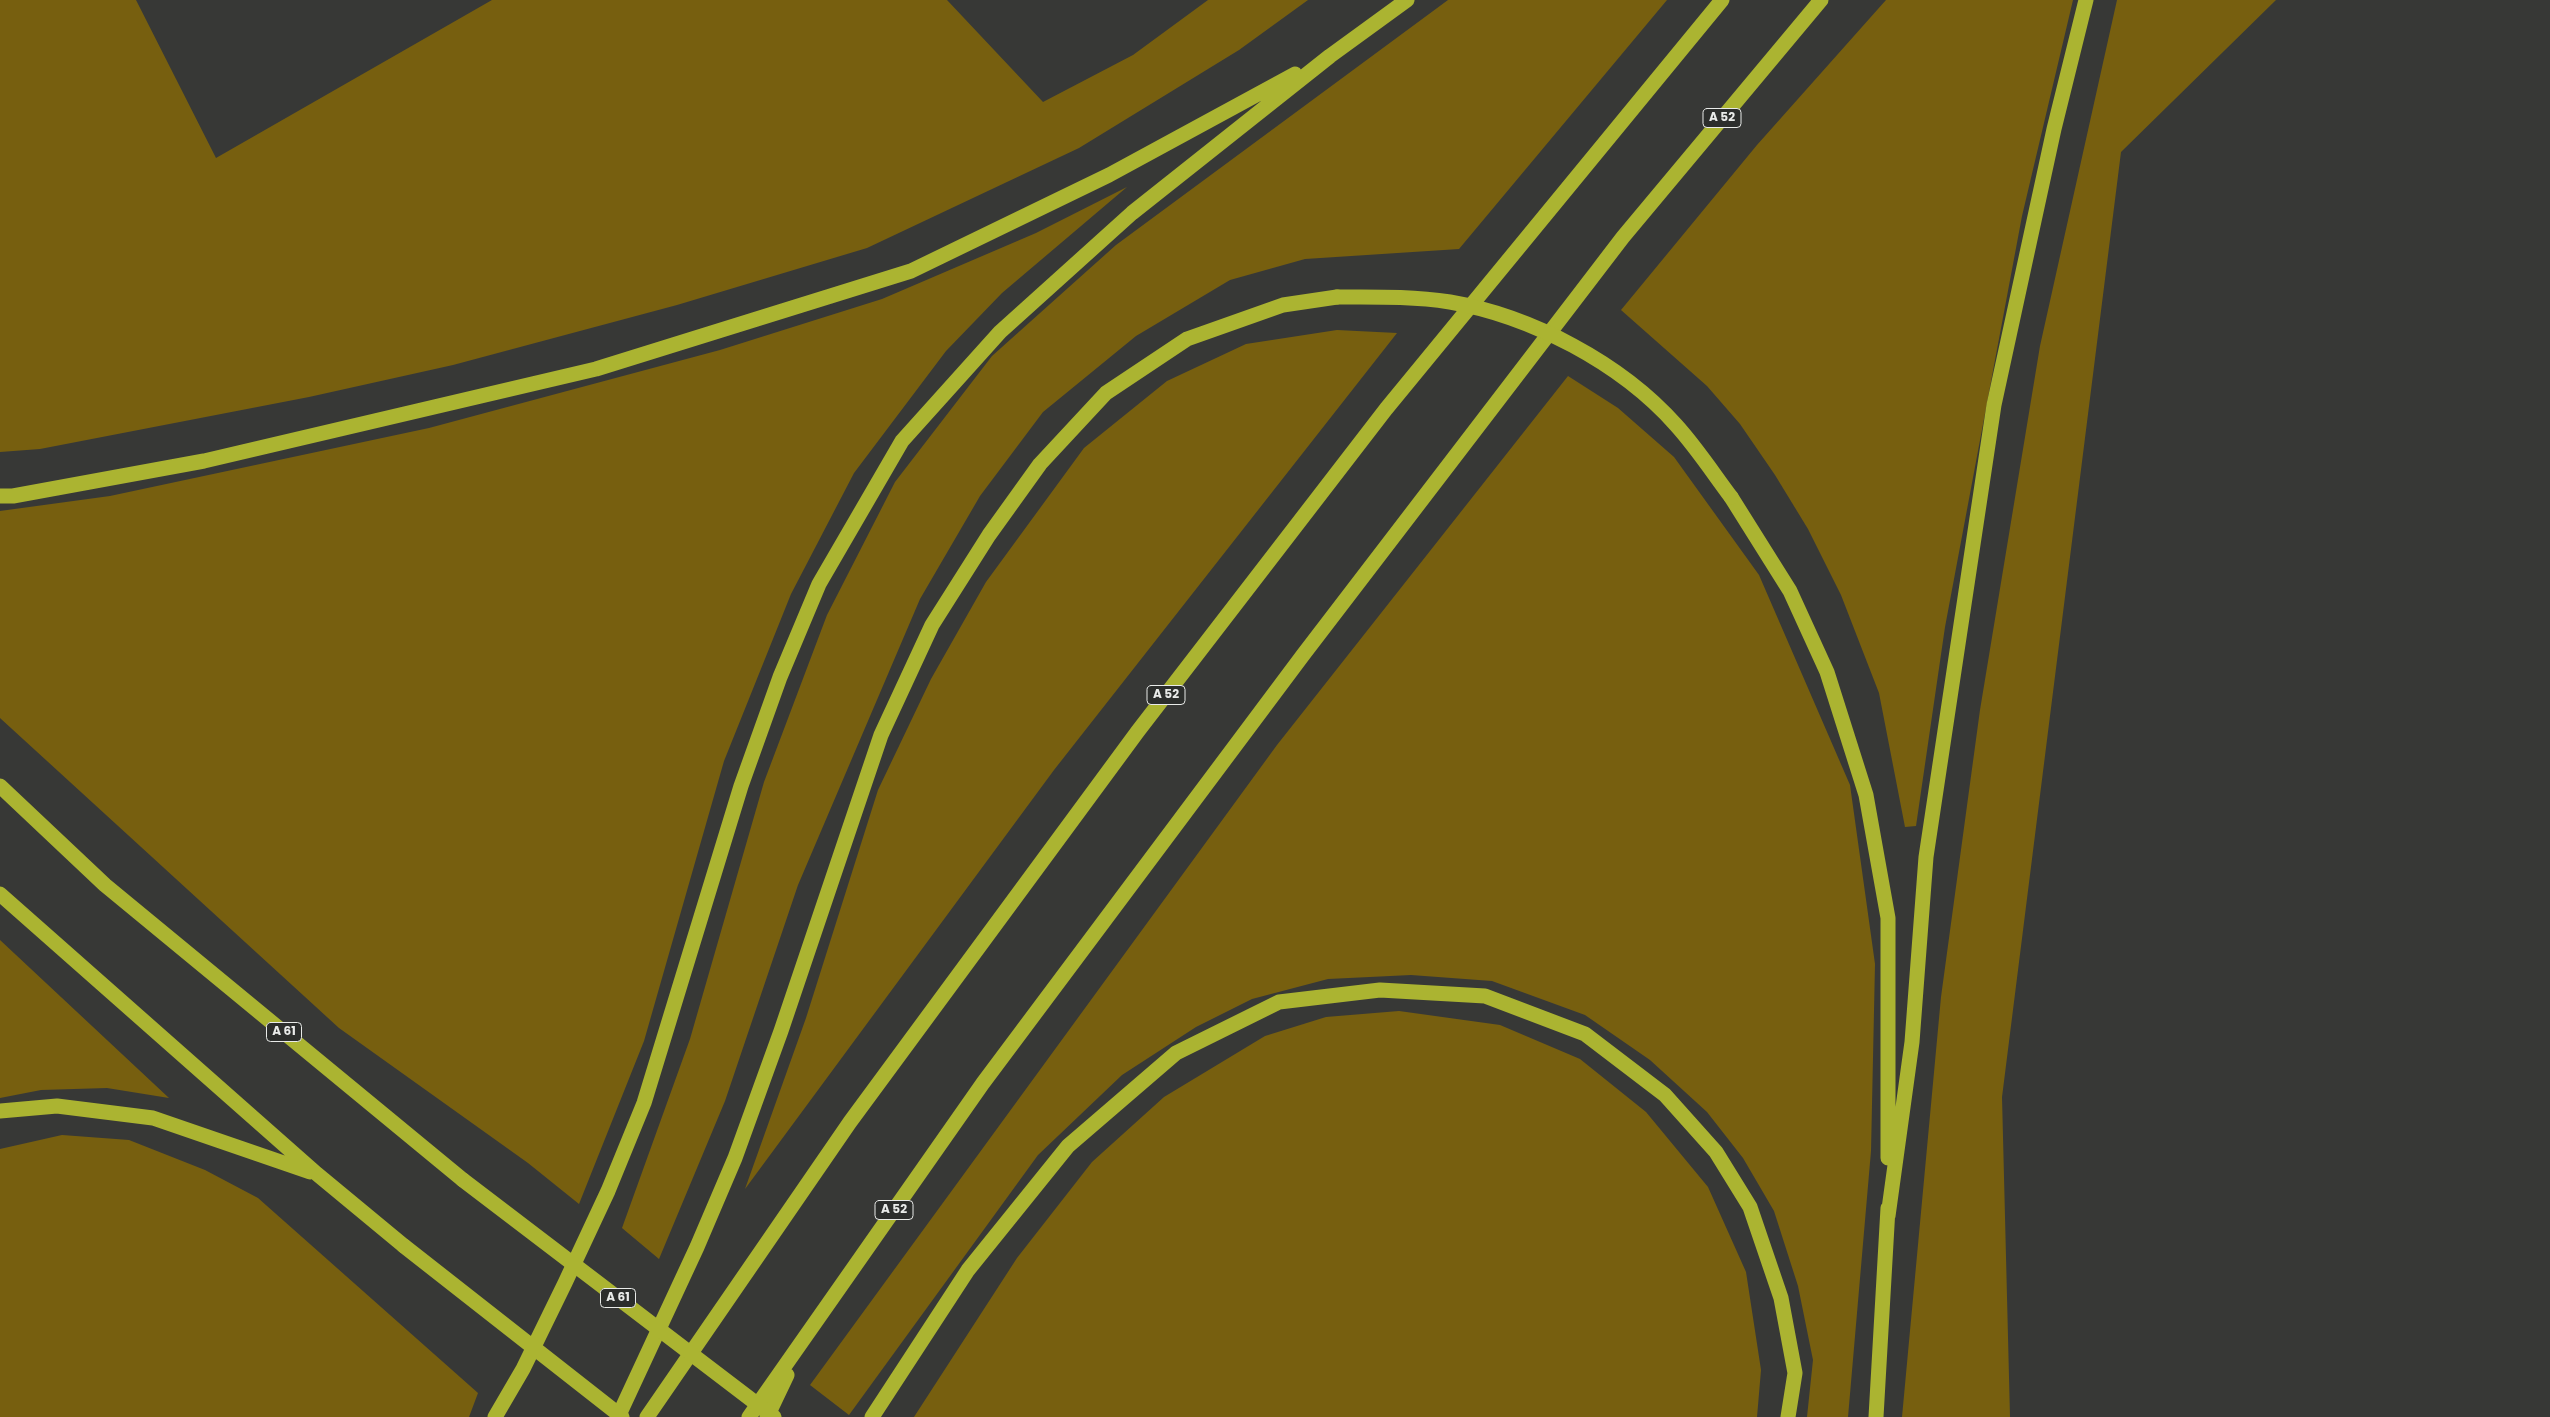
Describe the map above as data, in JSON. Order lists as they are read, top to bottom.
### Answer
{
  "streets": {
    "highway": ["A 52", "A 61"]
  }
}
